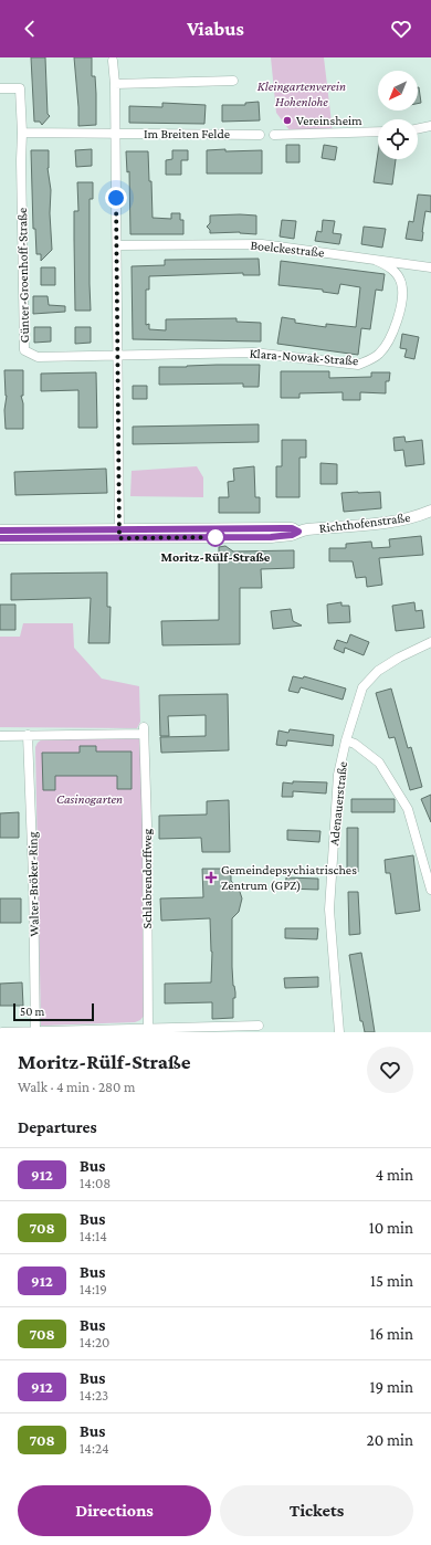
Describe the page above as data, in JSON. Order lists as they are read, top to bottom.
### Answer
{
  "streets": {
    "street": [
      "Im Breiten Felde",
      "Boelckestraße",
      "Günter-Groenhoff-Straße",
      "Klara-Nowak-Straße",
      "Richthofenstraße",
      "Adenauerstraße",
      "Schlabrendorffweg",
      "Walter-Bröker-Ring"
    ]
  },
  "crossings": [
    ["Boelckestraße", "Klara-Nowak-Straße"],
    ["Günter-Groenhoff-Straße", "Klara-Nowak-Straße"],
    ["Schlabrendorffweg", "Walter-Bröker-Ring"]
  ],
  "parks": ["Kleingartenverein Hohenlohe", "Casinogarten"],
  "places": {
    "other": ["Vereinsheim", "Moritz-Rülf-Straße"],
    "health": ["Gemeindepsychiatrisches Zentrum (GPZ)"]
  },
  "lines": ["bus line 912"],
  "scale_bar": "50 m",
  "north": "bottom left",
  "page": {
    "header": "Viabus",
    "scale": "50 m",
    "heading": [
      ["Moritz-Rülf-Straße", "Walk · 4 min · 280 m"],
      "Departures"
    ],
    "list": [
      {
        "mark": "912",
        "name": "Bus",
        "note": "14:08",
        "value": "4 min"
      },
      {
        "mark": "708",
        "name": "Bus",
        "note": "14:14",
        "value": "10 min"
      },
      {
        "mark": "912",
        "name": "Bus",
        "note": "14:19",
        "value": "15 min"
      },
      {
        "mark": "708",
        "name": "Bus",
        "note": "14:20",
        "value": "16 min"
      },
      {
        "mark": "912",
        "name": "Bus",
        "note": "14:23",
        "value": "19 min"
      },
      {
        "mark": "708",
        "name": "Bus",
        "note": "14:24",
        "value": "20 min"
      }
    ],
    "buttons": ["Directions", "Tickets"]
  }
}
